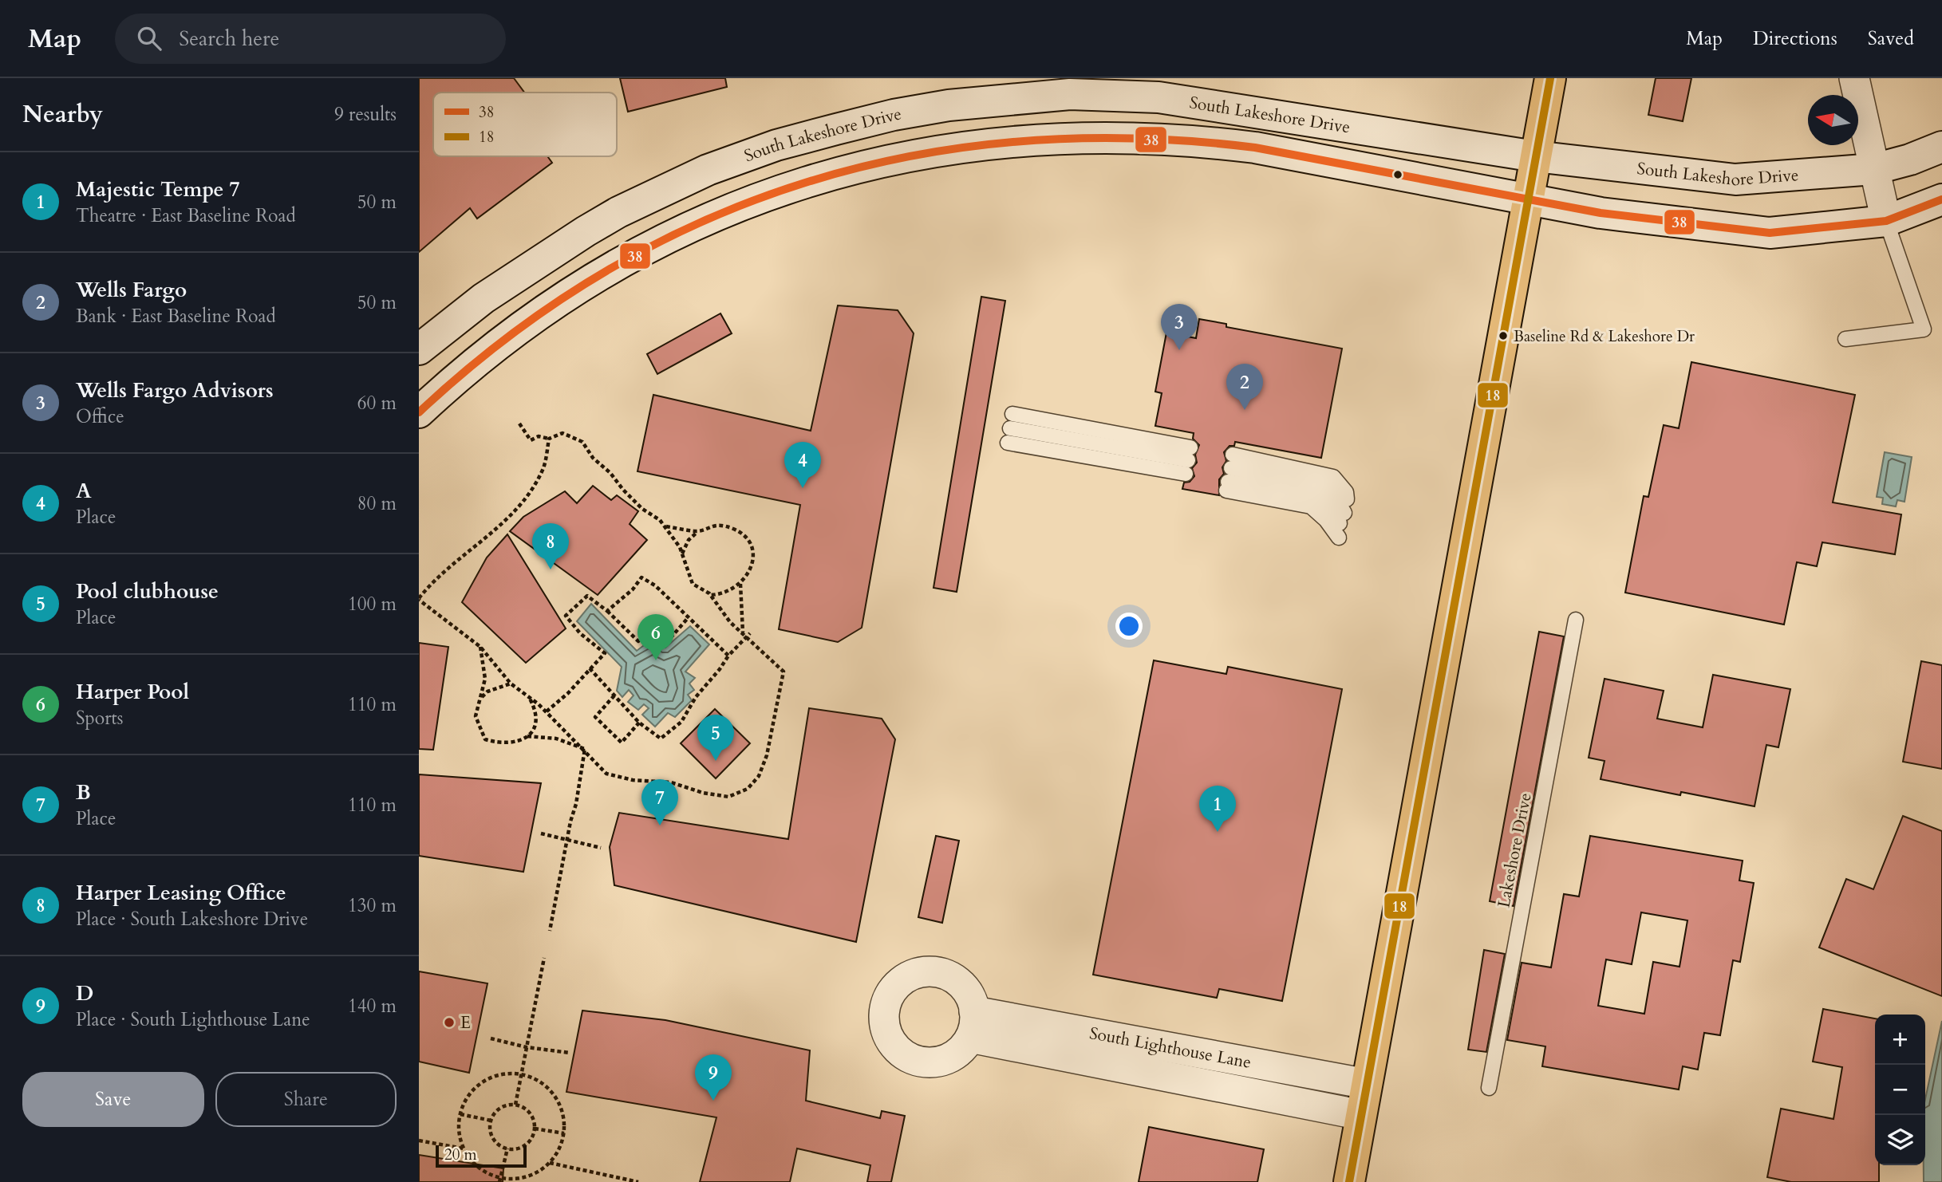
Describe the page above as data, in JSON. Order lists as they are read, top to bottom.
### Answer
{
  "streets": {
    "street": ["South Lakeshore Drive", "South Lighthouse Lane"],
    "lane": ["Lakeshore Drive"]
  },
  "places": ["Baseline Rd & Lakeshore Dr", "E"],
  "lines": ["transit line 18", "transit line 38"],
  "legend": ["38", "18"],
  "scale_bar": "20 m",
  "north": "left",
  "page": {
    "header": "Map",
    "search": "Search here",
    "nav": ["Map", "Directions", "Saved"],
    "heading": ["Nearby", "9 results"],
    "list": [
      {
        "mark": "1",
        "name": "Majestic Tempe 7",
        "note": "Theatre · East Baseline Road",
        "value": "50 m"
      },
      {
        "mark": "2",
        "name": "Wells Fargo",
        "note": "Bank · East Baseline Road",
        "value": "50 m"
      },
      {
        "mark": "3",
        "name": "Wells Fargo Advisors",
        "note": "Office",
        "value": "60 m"
      },
      {
        "mark": "4",
        "name": "A",
        "note": "Place",
        "value": "80 m"
      },
      {
        "mark": "5",
        "name": "Pool clubhouse",
        "note": "Place",
        "value": "100 m"
      },
      {
        "mark": "6",
        "name": "Harper Pool",
        "note": "Sports",
        "value": "110 m"
      },
      {
        "mark": "7",
        "name": "B",
        "note": "Place",
        "value": "110 m"
      },
      {
        "mark": "8",
        "name": "Harper Leasing Office",
        "note": "Place · South Lakeshore Drive",
        "value": "130 m"
      },
      {
        "mark": "9",
        "name": "D",
        "note": "Place · South Lighthouse Lane",
        "value": "140 m"
      }
    ],
    "pins": [
      "3",
      "2",
      "4",
      "8",
      "6",
      "5",
      "7",
      "1",
      "9"
    ],
    "map_buttons": ["+", "−"],
    "buttons": ["Save", "Share"],
    "scale": "20 m"
  }
}
